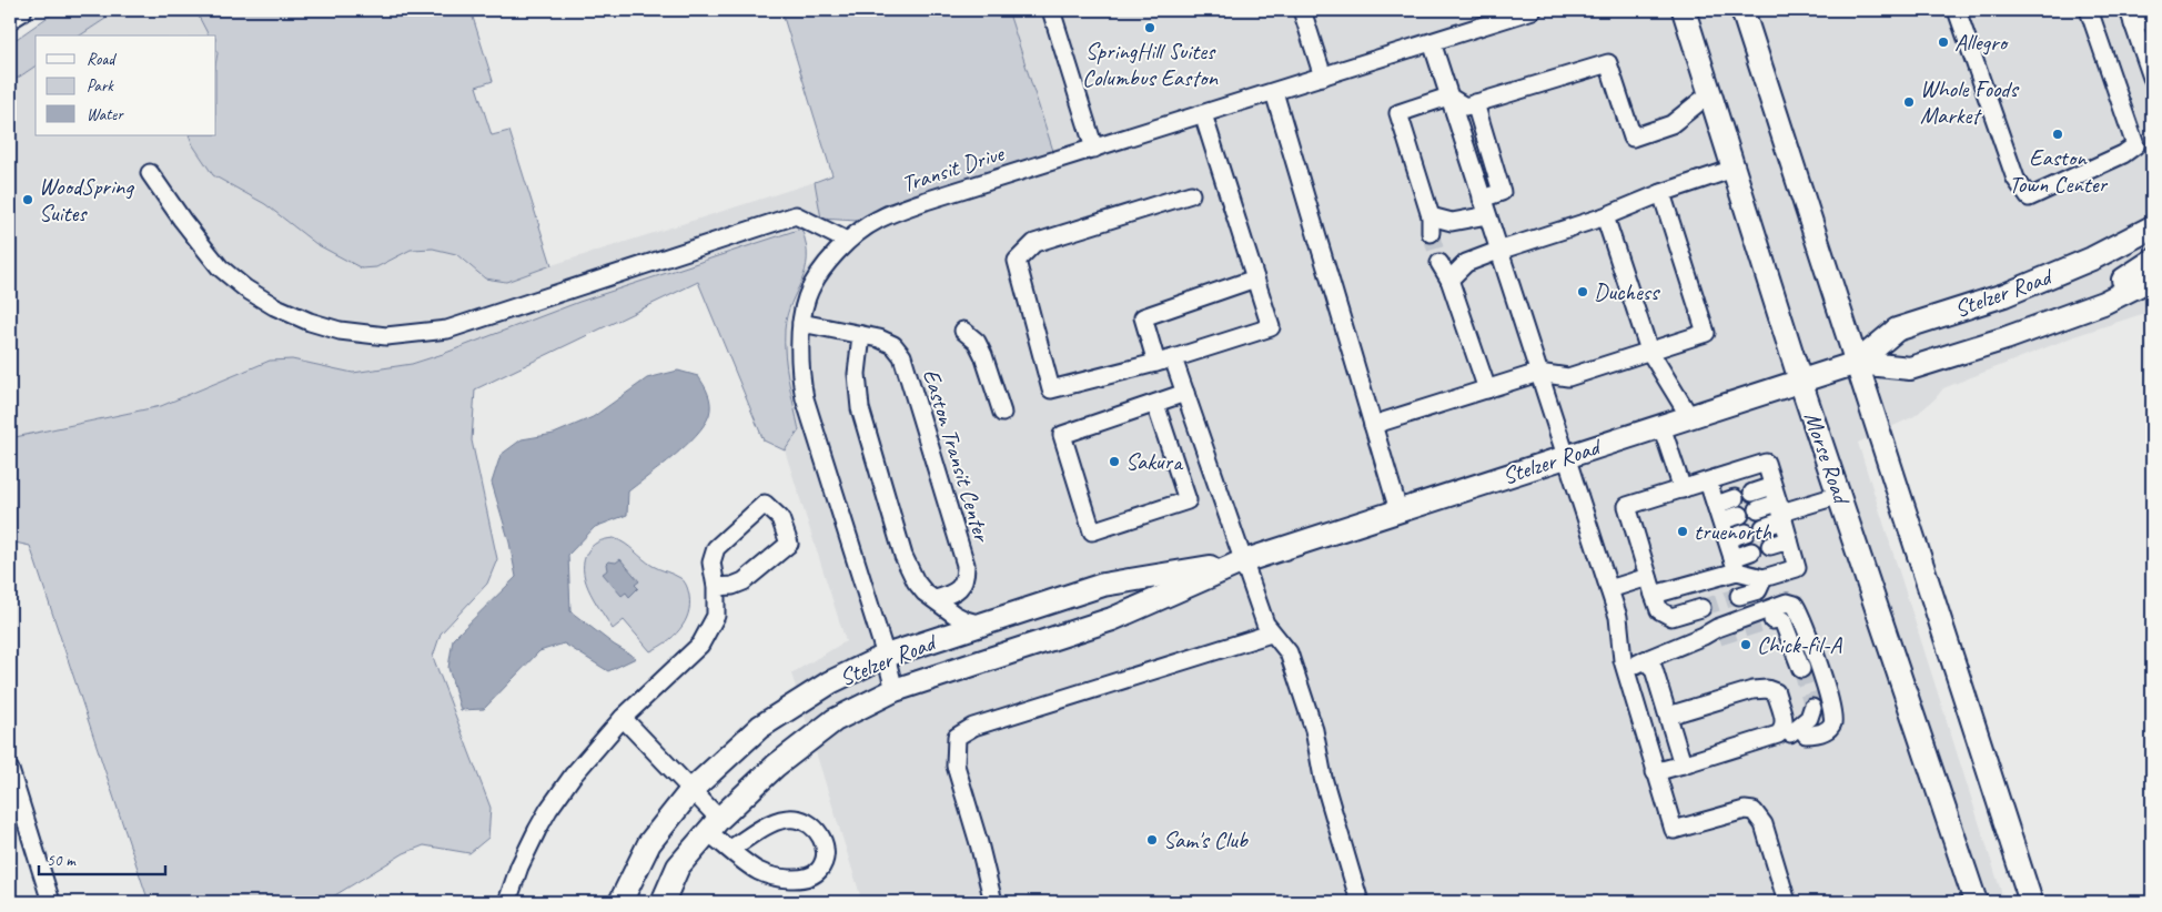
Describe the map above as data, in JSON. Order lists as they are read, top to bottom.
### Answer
{
  "streets": {
    "main road": ["Stelzer Road", "Morse Road"],
    "street": ["Transit Drive", "Easton Transit Center"]
  },
  "crossings": [
    ["Transit Drive", "Stelzer Road"],
    ["Transit Drive", "Easton Transit Center"],
    ["Stelzer Road", "Morse Road"]
  ],
  "places": [
    "SpringHill Suites Columbus Easton",
    "Allegro",
    "Whole Foods Market",
    "Easton Town Center",
    "WoodSpring Suites",
    "Duchess",
    "Sakura",
    "truenorth",
    "Chick-fil-A",
    "Sam's Club"
  ],
  "legend": ["Road", "Park", "Water"],
  "scale_bar": "50 m"
}
